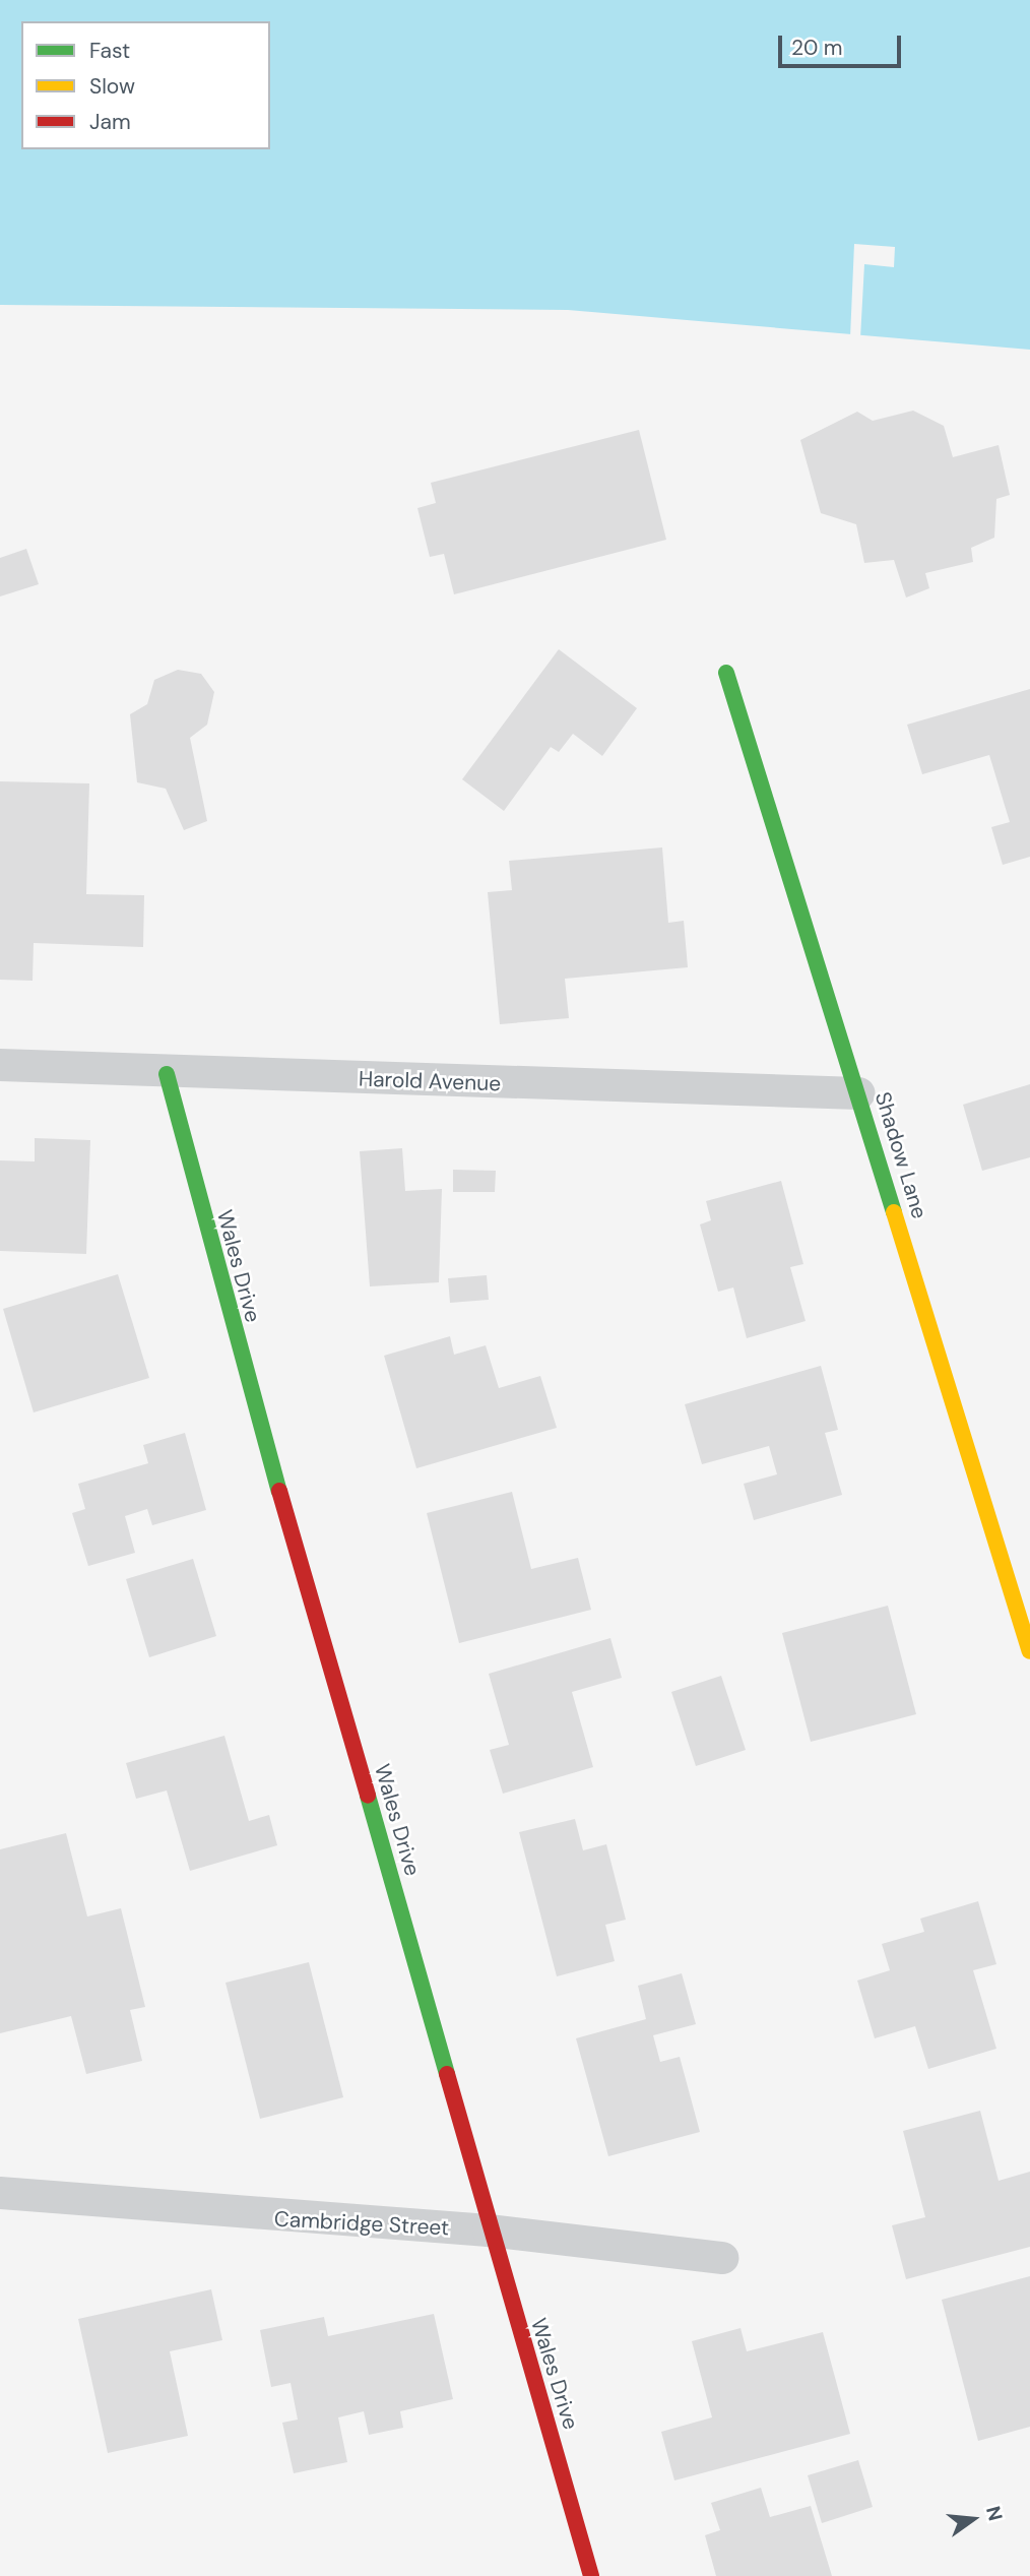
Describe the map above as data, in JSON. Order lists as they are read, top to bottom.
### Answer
{
  "streets": {
    "street": [
      "Harold Avenue",
      "Shadow Lane",
      "Wales Drive",
      "Cambridge Street"
    ]
  },
  "crossings": [
    ["Harold Avenue", "Shadow Lane"],
    ["Harold Avenue", "Wales Drive"],
    ["Wales Drive", "Cambridge Street"]
  ],
  "legend": ["Fast", "Slow", "Jam"],
  "scale_bar": "20 m",
  "north": "right"
}
